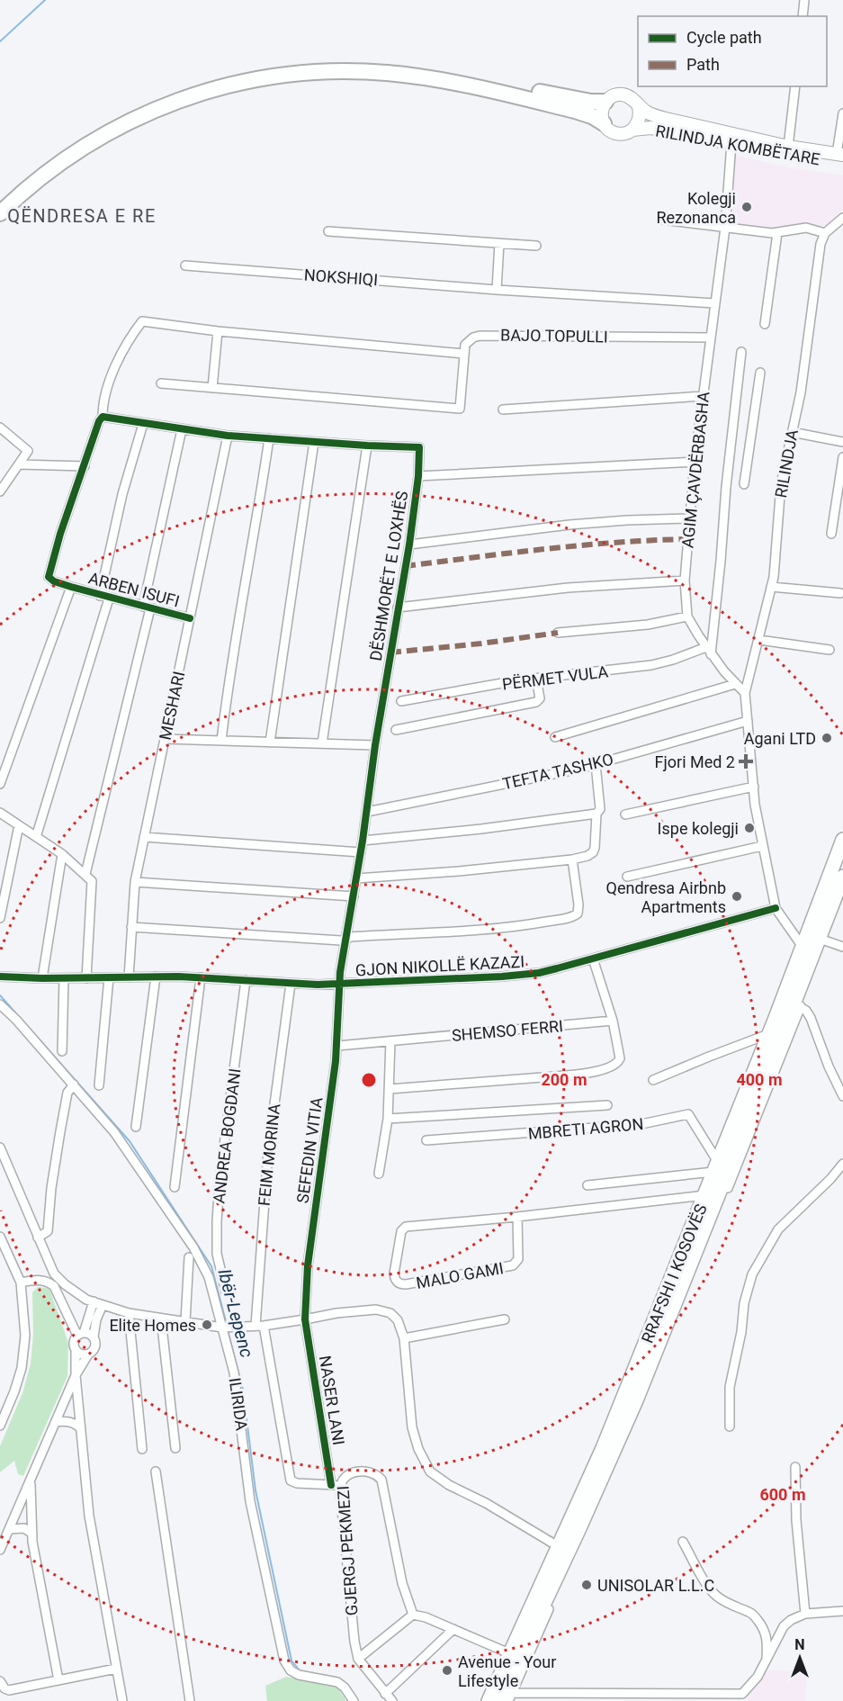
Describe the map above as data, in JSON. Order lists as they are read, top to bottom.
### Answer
{
  "streets": {
    "highway": ["RRAFSHI I KOSOVËS"],
    "main road": ["RILINDJA KOMBËTARE"],
    "street": [
      "NOKSHIQI",
      "BAJO TOPULLI",
      "RILINDJA",
      "AGIM ÇAVDËRBASHA",
      "DËSHMORËT E LOXHËS",
      "ARBEN ISUFI",
      "PËRMET VULA",
      "MESHARI",
      "TEFTA TASHKO",
      "GJON NIKOLLË KAZAZI",
      "SHEMSO FERRI",
      "MBRETI AGRON",
      "ANDREA BOGDANI",
      "SEFEDIN VITIA",
      "FEIM MORINA",
      "MALO GAMI",
      "NASER LANI",
      "ILIRIDA",
      "GJERGJ PEKMEZI"
    ]
  },
  "crossings": [
    ["RILINDJA KOMBËTARE", "AGIM ÇAVDËRBASHA"],
    ["NOKSHIQI", "AGIM ÇAVDËRBASHA"],
    ["BAJO TOPULLI", "AGIM ÇAVDËRBASHA"],
    ["RILINDJA", "AGIM ÇAVDËRBASHA"],
    ["AGIM ÇAVDËRBASHA", "PËRMET VULA"],
    ["DËSHMORËT E LOXHËS", "MESHARI"],
    ["DËSHMORËT E LOXHËS", "TEFTA TASHKO"],
    ["DËSHMORËT E LOXHËS", "GJON NIKOLLË KAZAZI"],
    ["DËSHMORËT E LOXHËS", "SEFEDIN VITIA"],
    ["ARBEN ISUFI", "MESHARI"],
    ["MESHARI", "GJON NIKOLLË KAZAZI"],
    ["GJON NIKOLLË KAZAZI", "ANDREA BOGDANI"],
    ["GJON NIKOLLË KAZAZI", "SEFEDIN VITIA"],
    ["GJON NIKOLLË KAZAZI", "FEIM MORINA"],
    ["SHEMSO FERRI", "SEFEDIN VITIA"],
    ["MBRETI AGRON", "RRAFSHI I KOSOVËS"],
    ["SEFEDIN VITIA", "NASER LANI"],
    ["FEIM MORINA", "NASER LANI"],
    ["FEIM MORINA", "GJERGJ PEKMEZI"],
    ["RRAFSHI I KOSOVËS", "MALO GAMI"],
    ["NASER LANI", "GJERGJ PEKMEZI"]
  ],
  "districts": ["QËNDRESA E RE"],
  "water": ["Ibër-Lepenc"],
  "places": {
    "other": [
      "Kolegji Rezonanca",
      "Agani LTD",
      "Ispe kolegji",
      "Qendresa Airbnb Apartments",
      "Elite Homes",
      "UNISOLAR L.L.C",
      "Avenue - Your Lifestyle"
    ],
    "health": ["Fjori Med 2"]
  },
  "legend": ["Cycle path", "Path"],
  "north": "top",
  "rings": ["200 m", "400 m", "600 m"]
}
